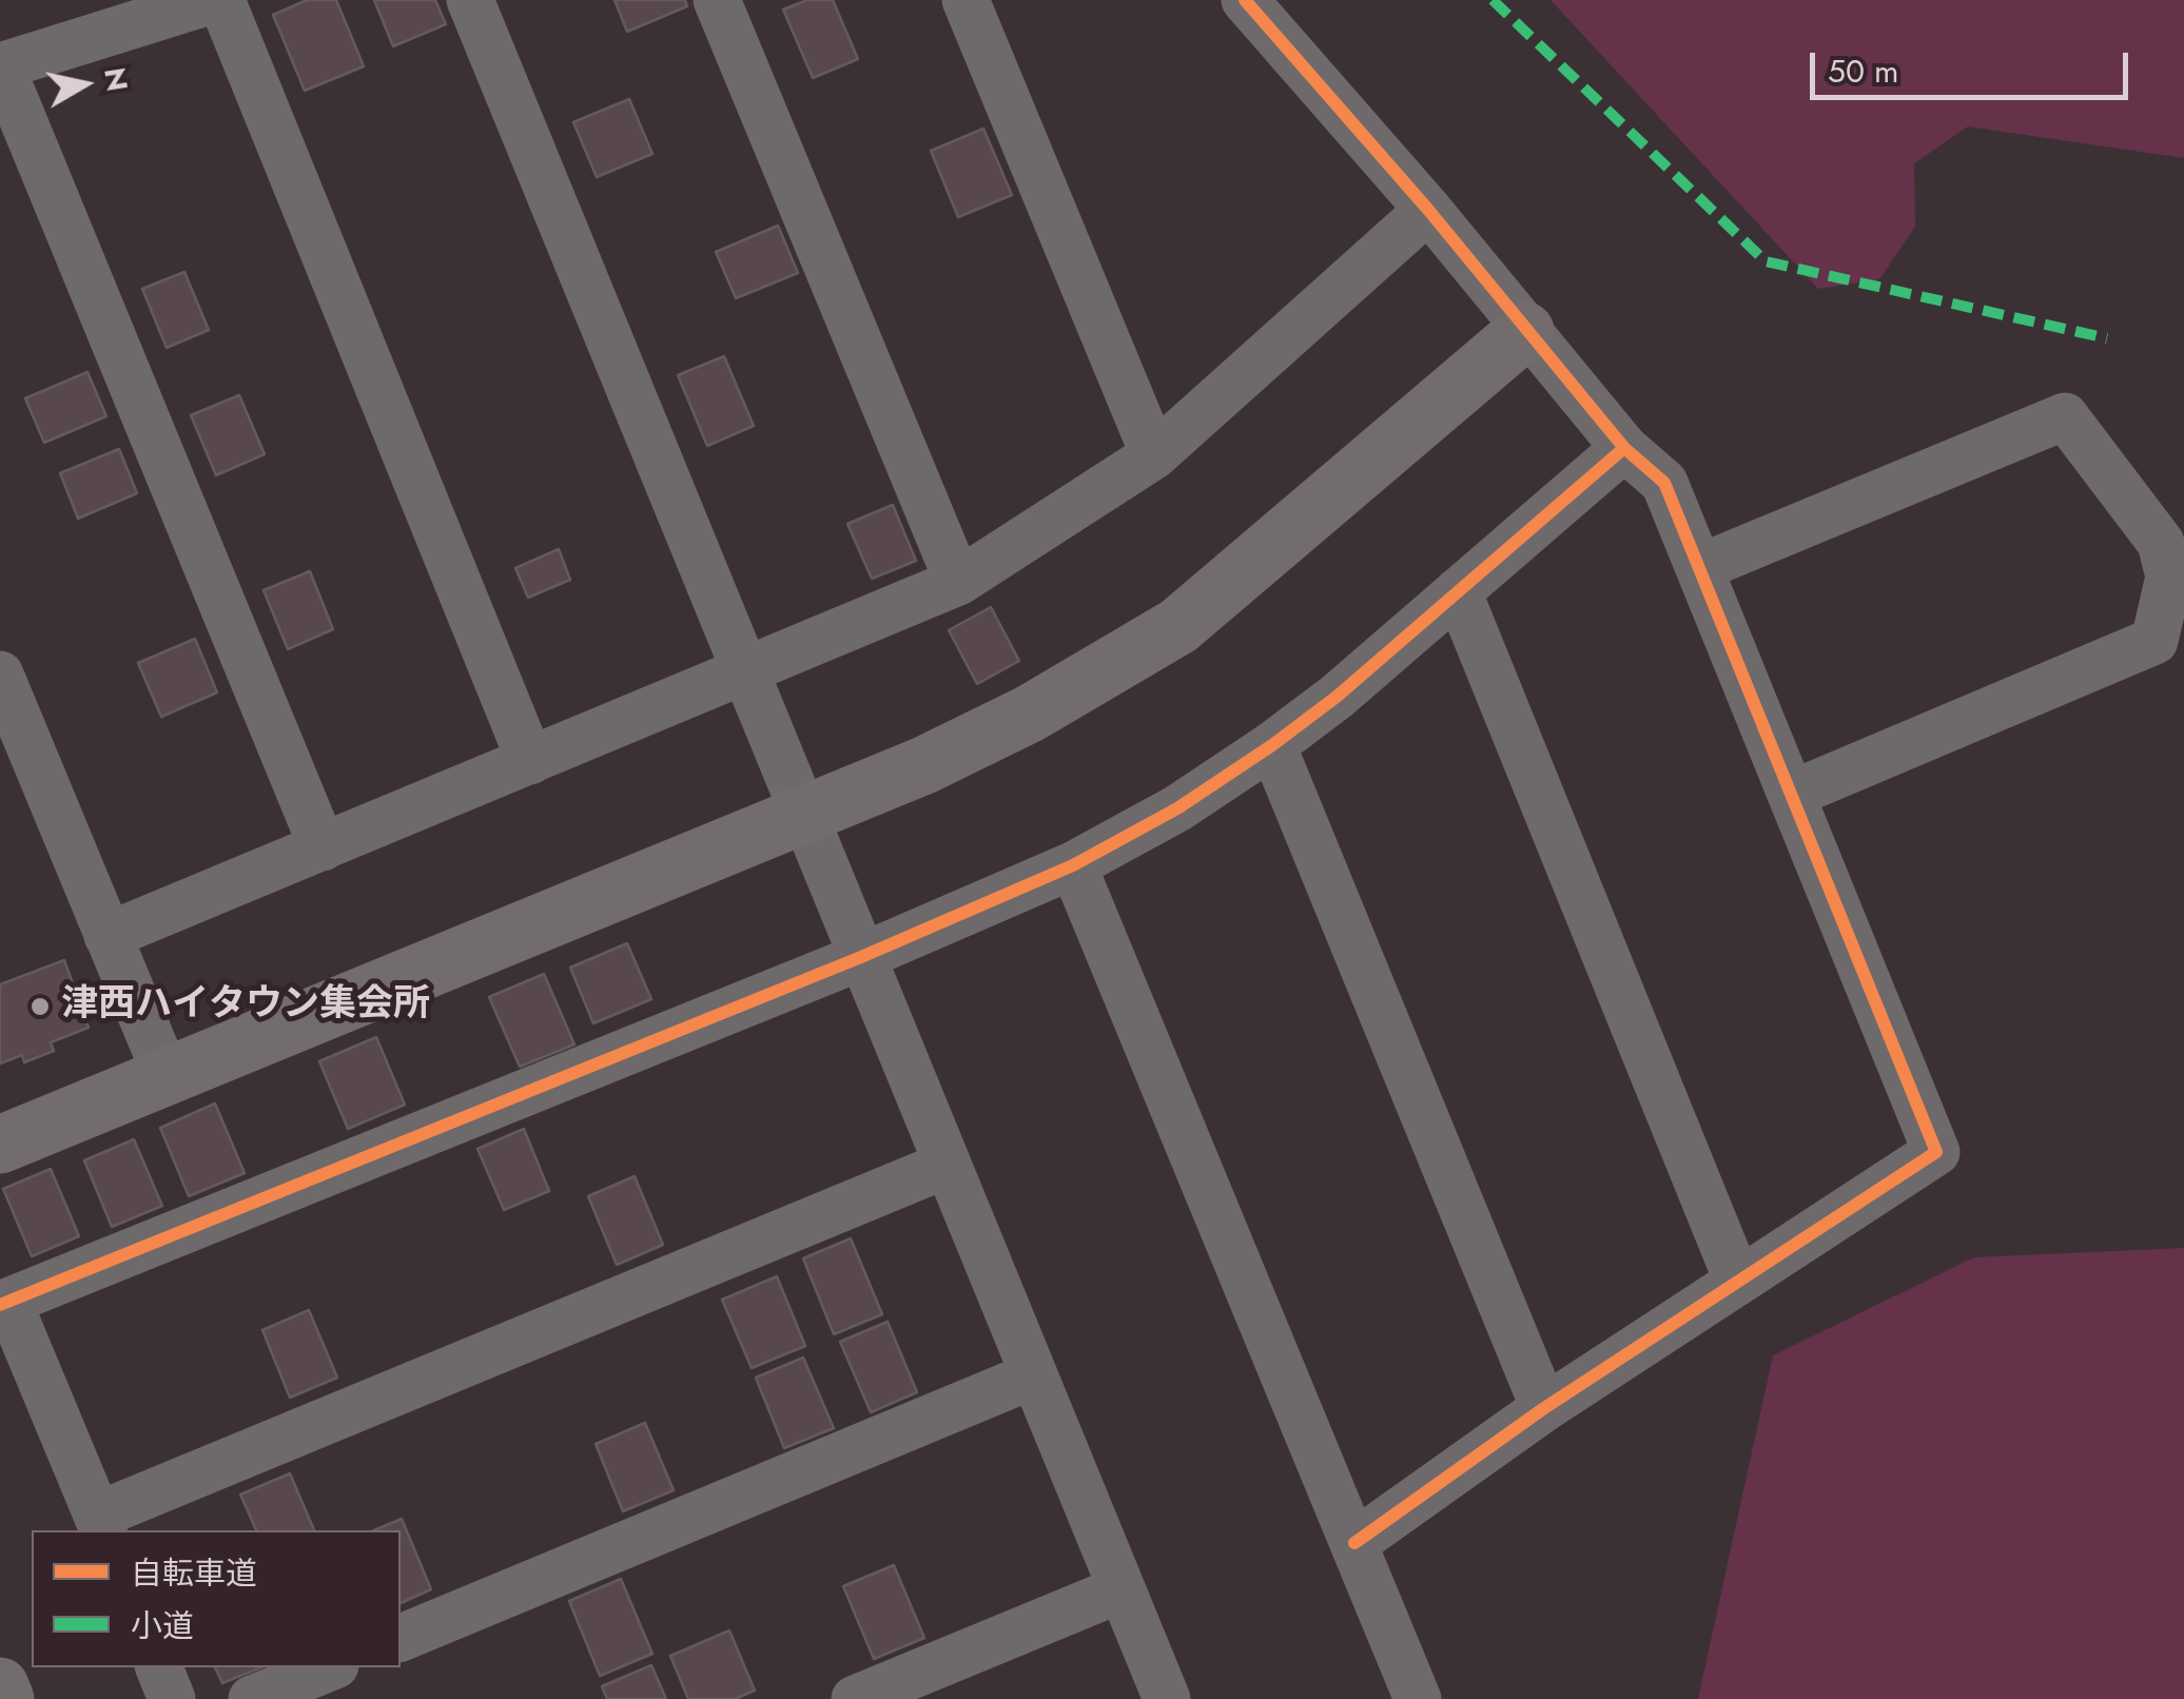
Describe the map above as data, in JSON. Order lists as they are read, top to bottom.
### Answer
{
  "places": ["津西ハイタウン集会所"],
  "legend": ["自転車道", "小道"],
  "scale_bar": "50 m",
  "north": "right"
}
